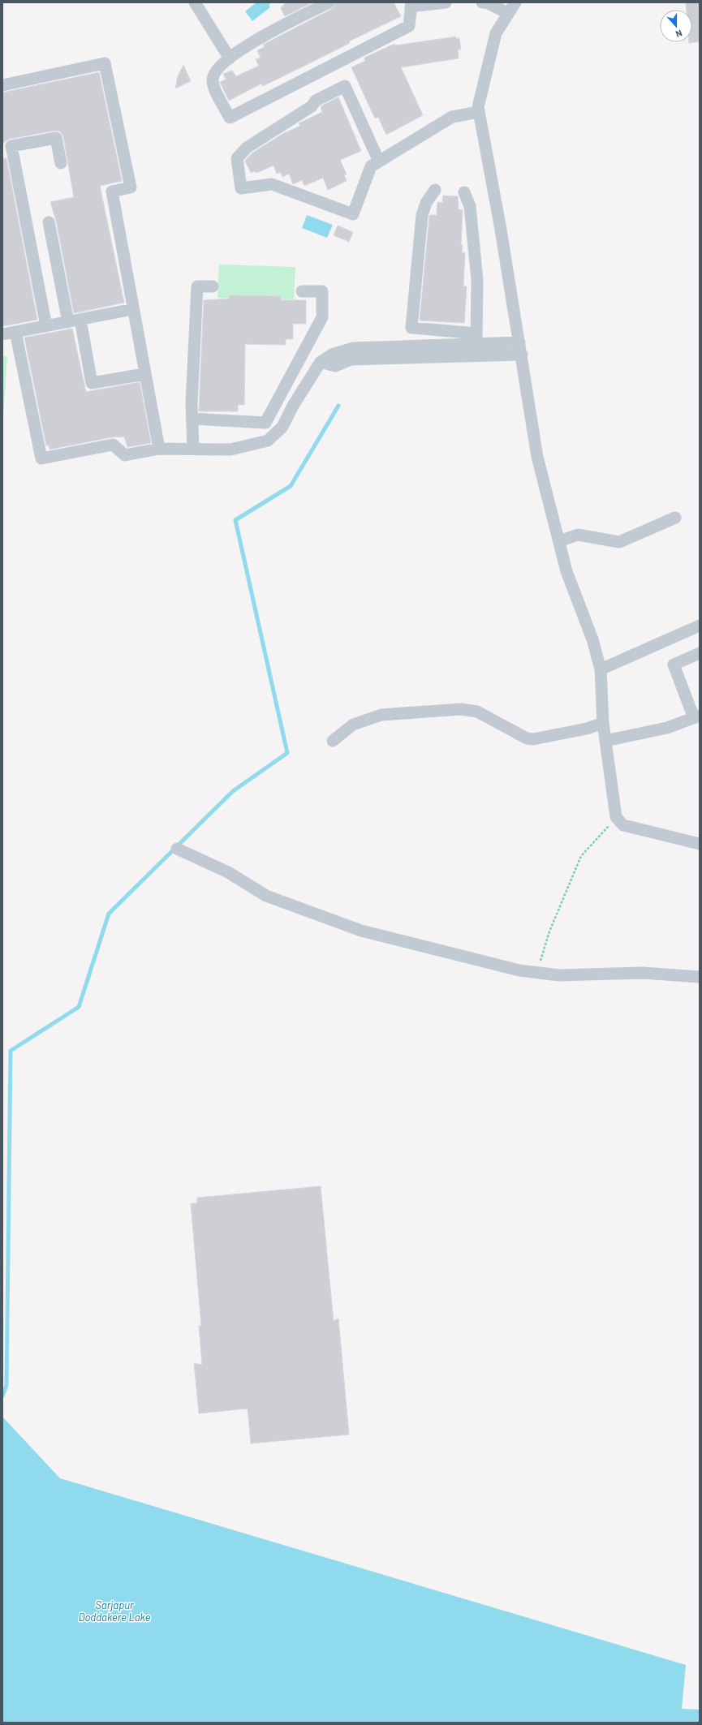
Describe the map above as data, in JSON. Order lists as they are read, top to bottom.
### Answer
{
  "water": ["Sarjapur Doddakere Lake"],
  "north": "bottom"
}
